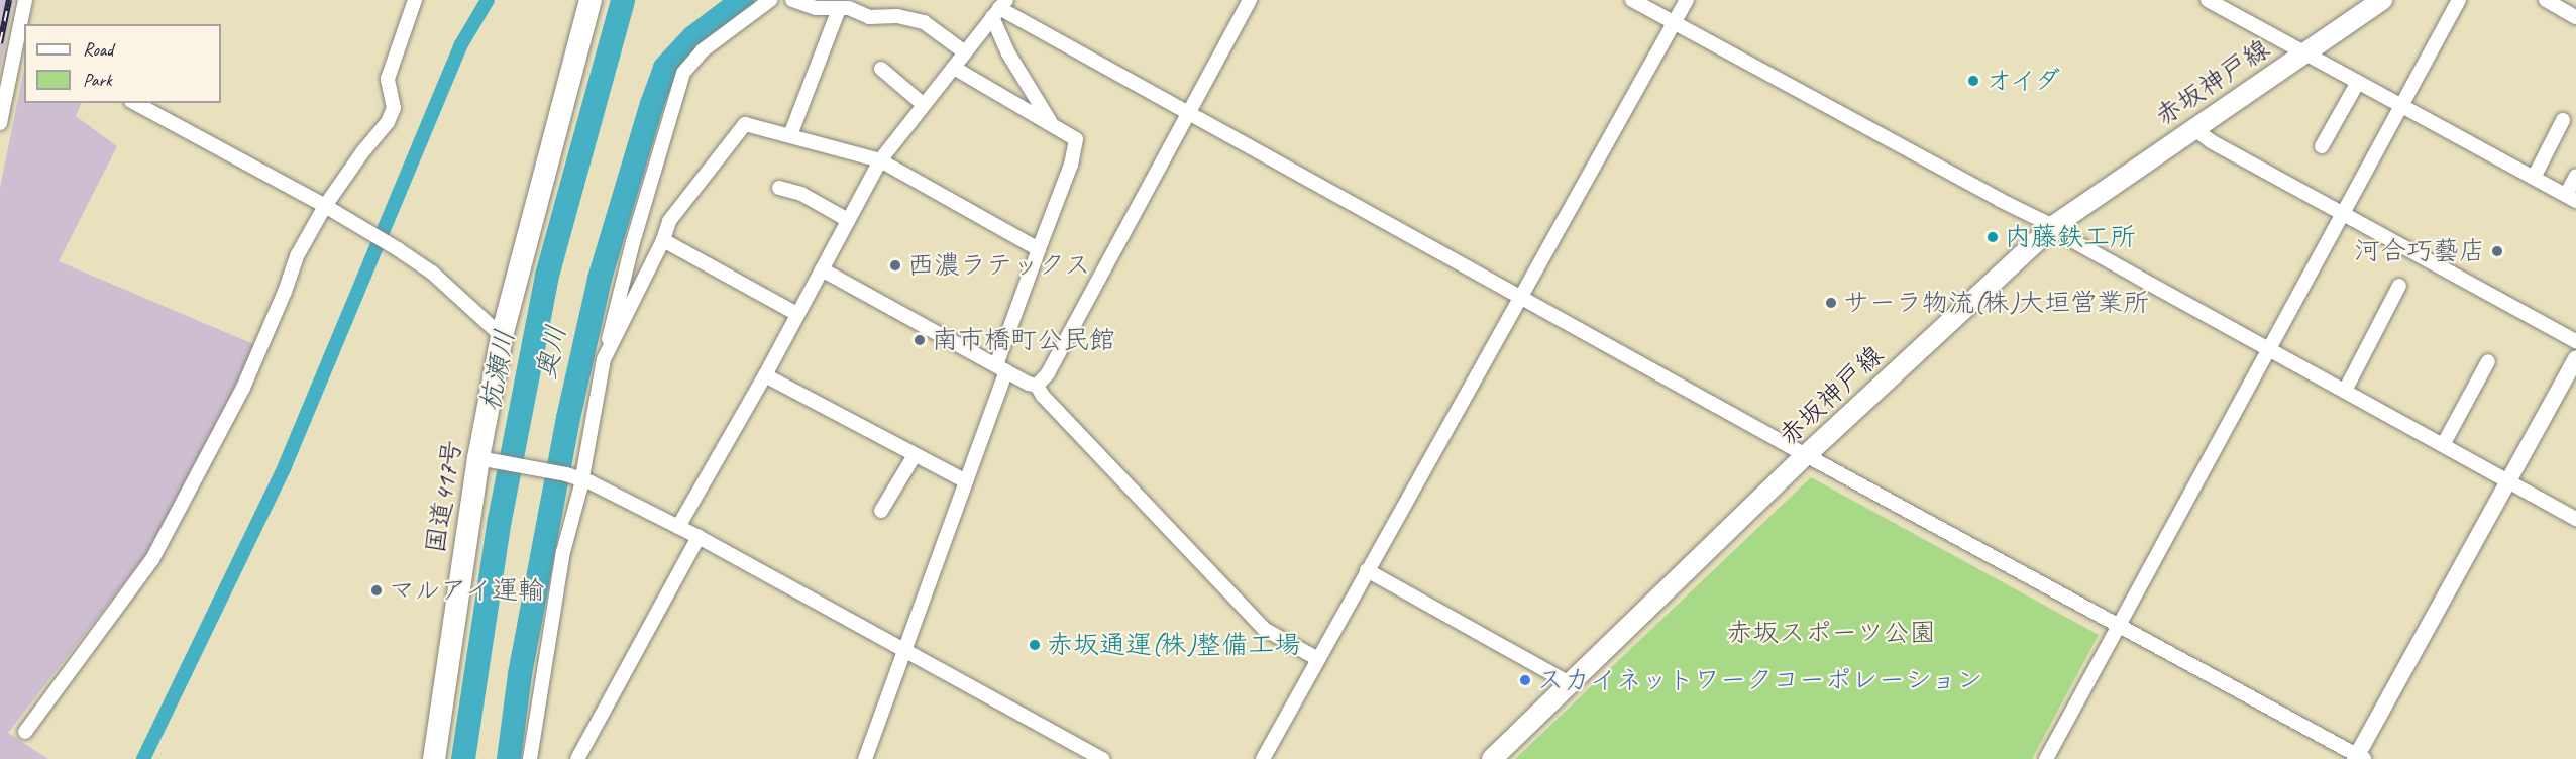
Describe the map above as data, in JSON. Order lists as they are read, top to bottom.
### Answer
{
  "streets": {
    "highway": ["国道417号"],
    "main road": ["赤坂神戸線"]
  },
  "water": ["奥川", "杭瀬川"],
  "parks": ["赤坂スポーツ公園"],
  "places": [
    "オイダ",
    "内藤鉄工所",
    "河合巧藝店",
    "西濃ラテックス",
    "サーラ物流(株)大垣営業所",
    "南市橋町公民館",
    "マルアイ運輸",
    "赤坂通運(株)整備工場",
    "スカイネットワークコーポレーション"
  ],
  "legend": ["Road", "Park"]
}
